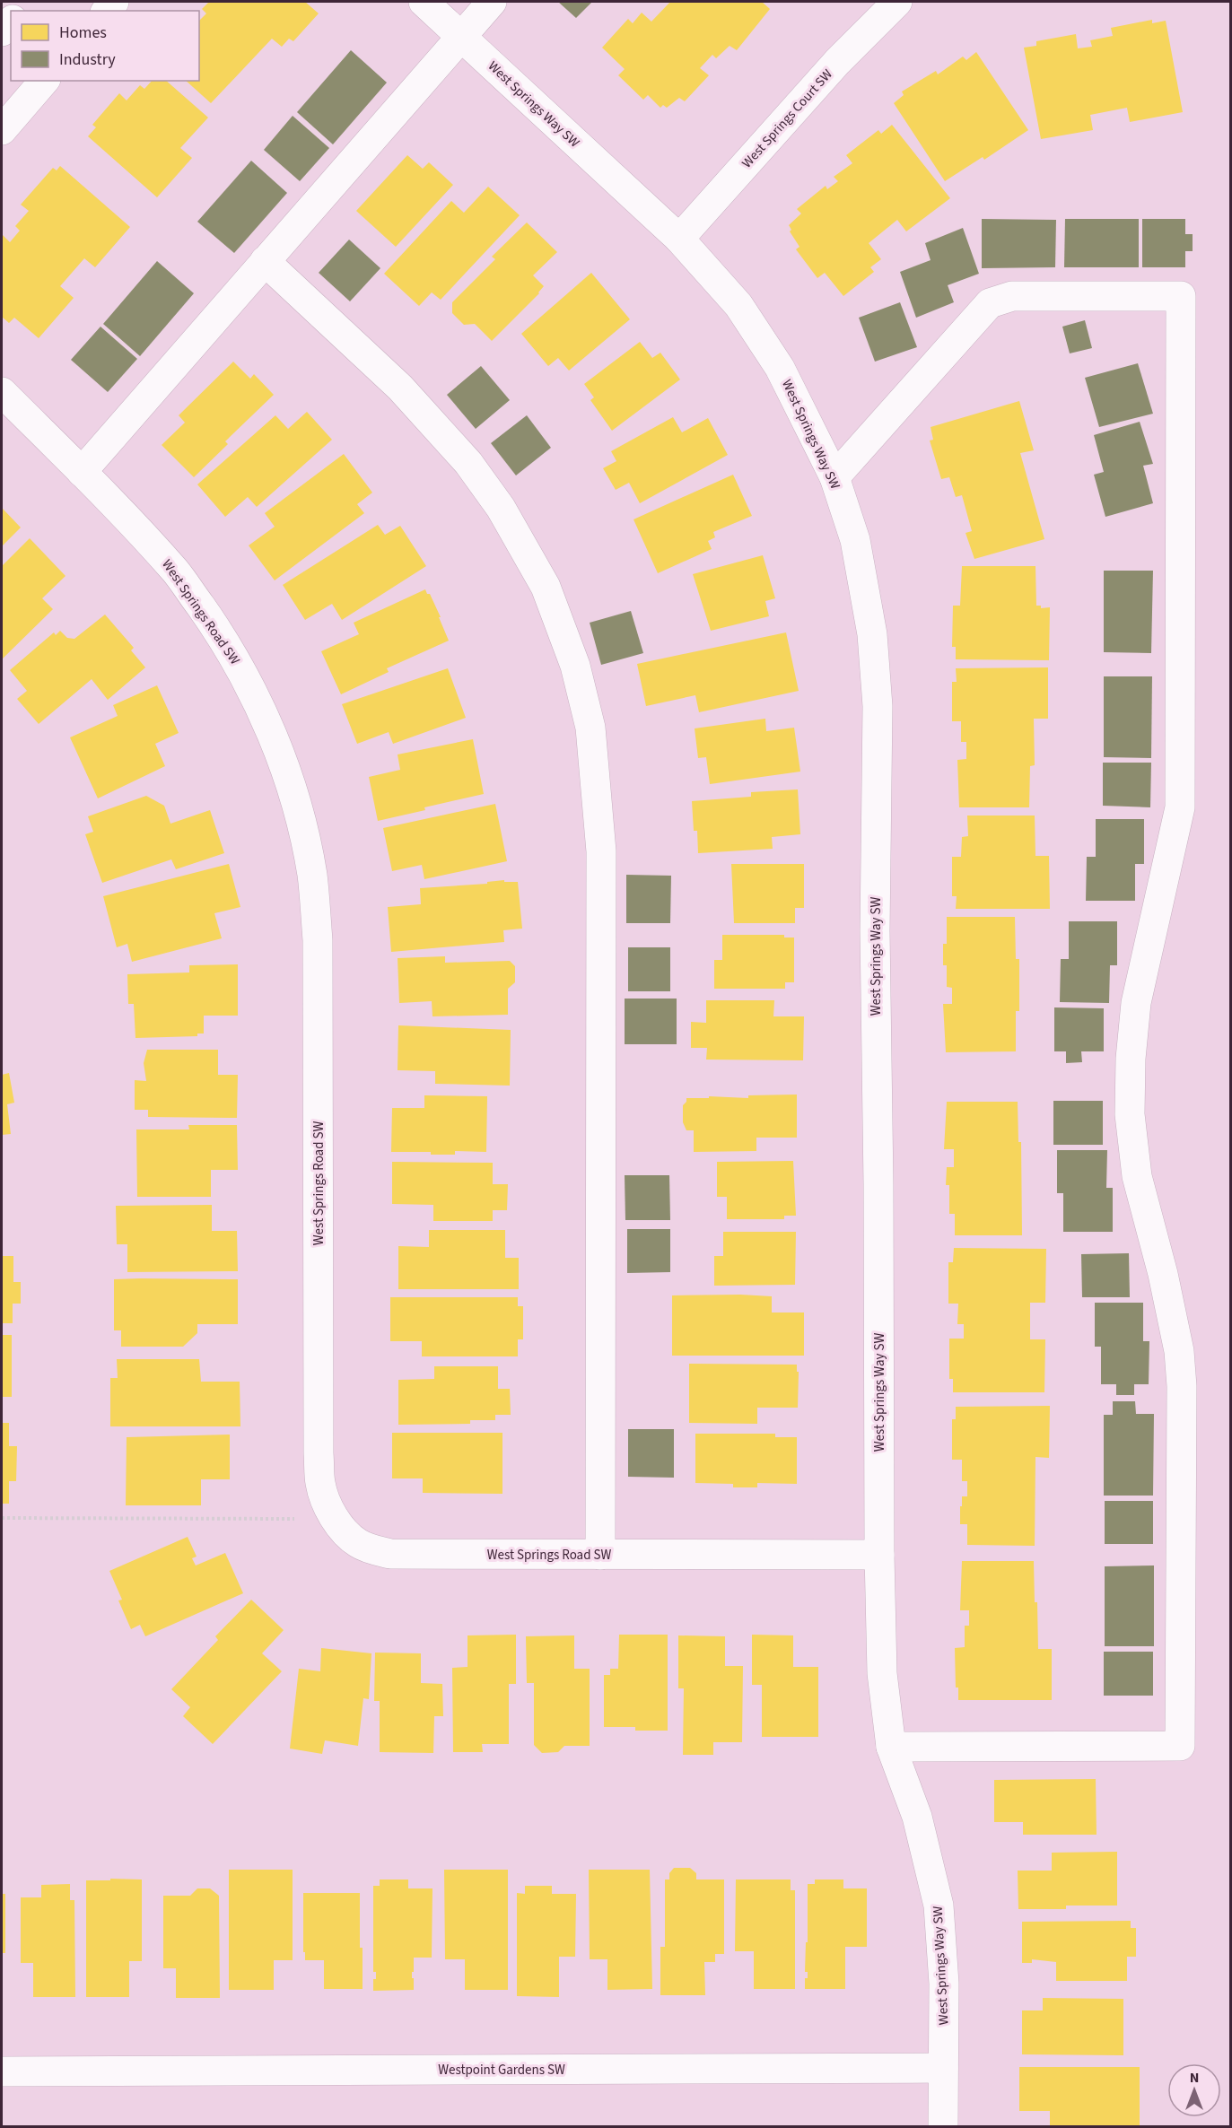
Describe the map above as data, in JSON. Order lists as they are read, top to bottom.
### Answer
{
  "streets": {
    "street": [
      "West Springs Way SW",
      "West Springs Court SW",
      "West Springs Road SW",
      "Westpoint Gardens SW"
    ]
  },
  "crossings": [
    ["West Springs Way SW", "West Springs Court SW"],
    ["West Springs Way SW", "West Springs Road SW"],
    ["West Springs Way SW", "Westpoint Gardens SW"]
  ],
  "legend": ["Homes", "Industry"],
  "north": "top"
}
